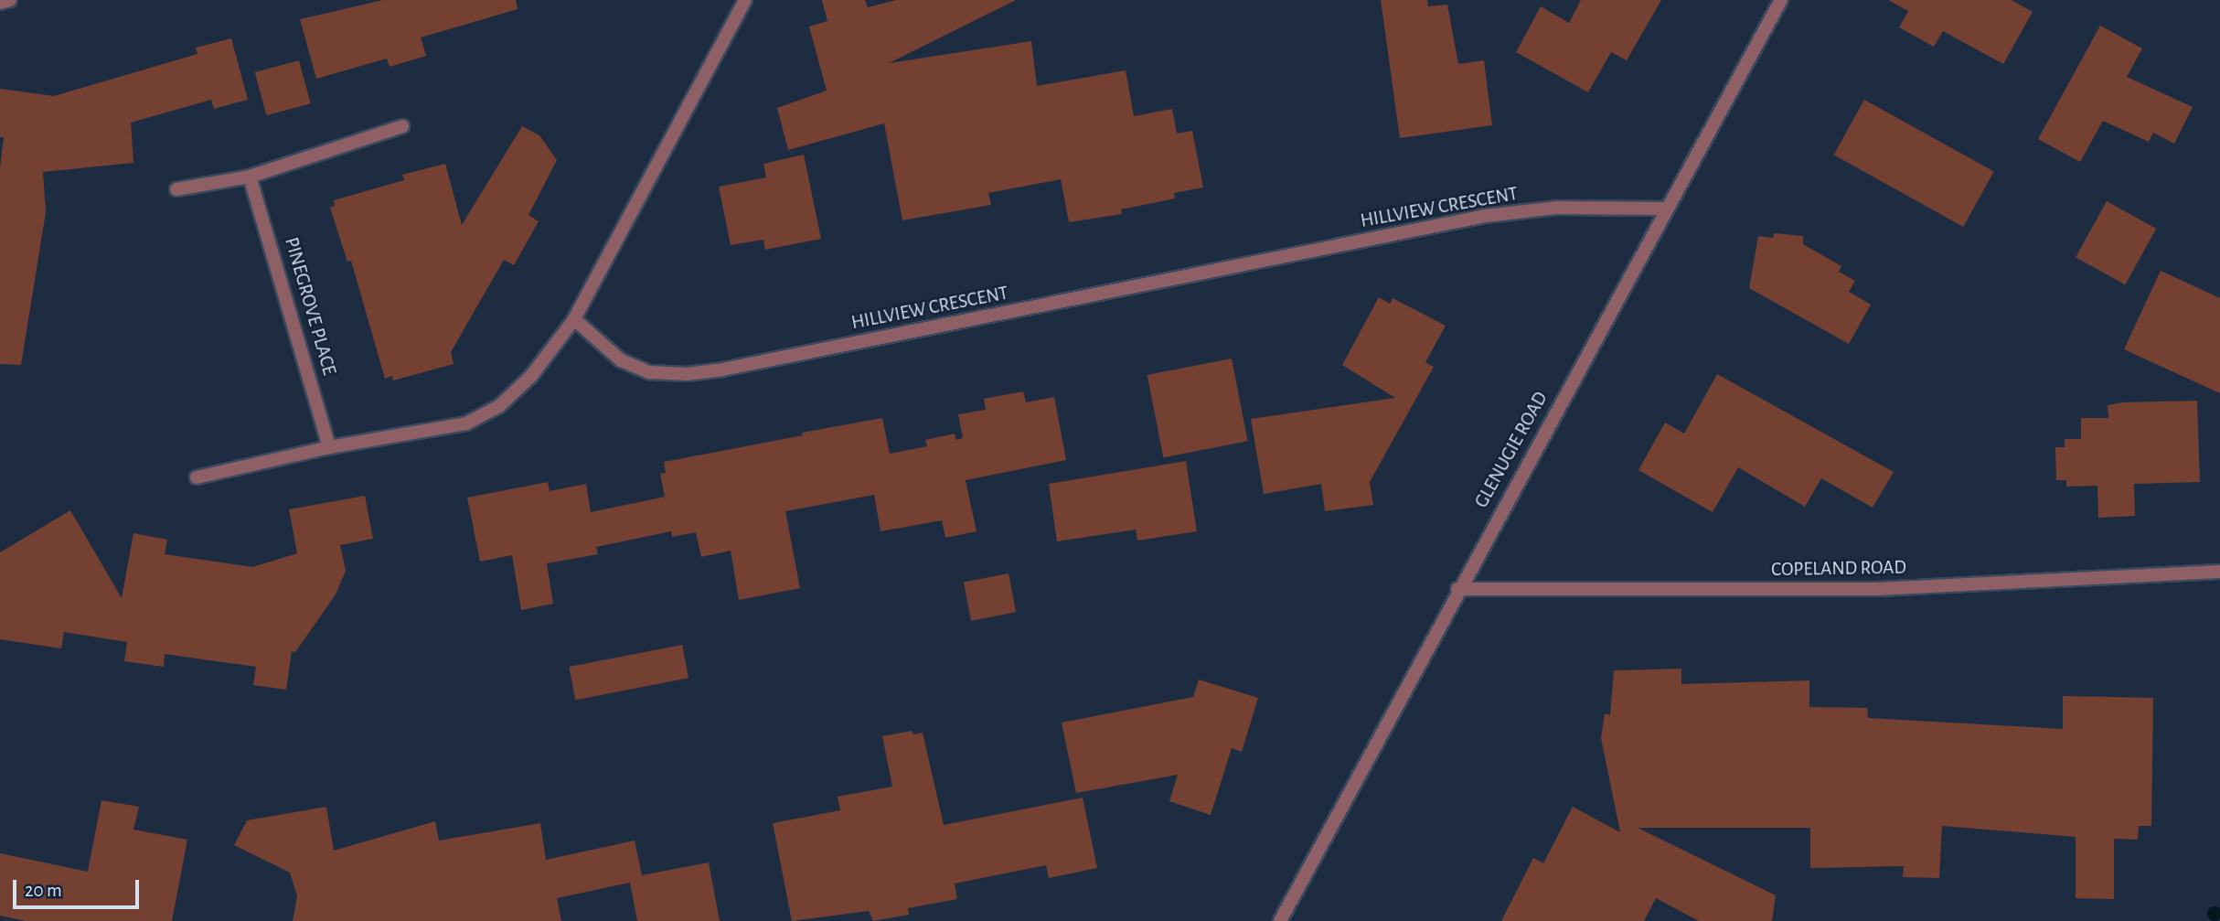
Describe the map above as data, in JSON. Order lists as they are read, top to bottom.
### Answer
{
  "streets": {
    "street": [
      "HILLVIEW CRESCENT",
      "PINEGROVE PLACE",
      "GLENUGIE ROAD",
      "COPELAND ROAD"
    ]
  },
  "crossings": [
    ["HILLVIEW CRESCENT", "GLENUGIE ROAD"],
    ["GLENUGIE ROAD", "COPELAND ROAD"]
  ],
  "scale_bar": "20 m"
}
